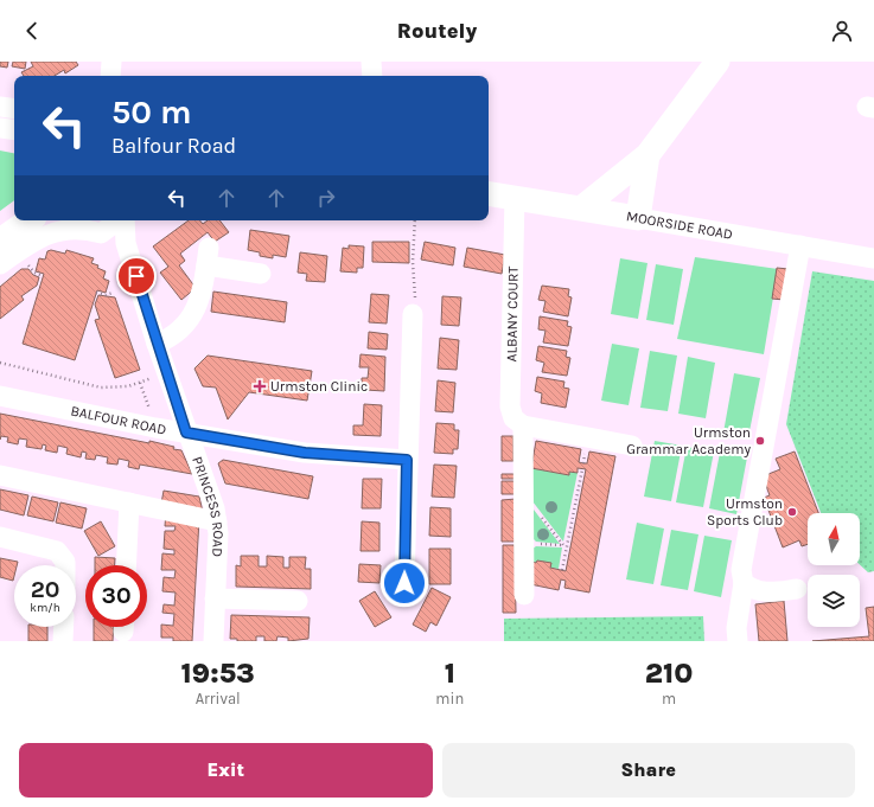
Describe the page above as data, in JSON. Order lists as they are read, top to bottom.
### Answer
{
  "streets": {
    "main road": ["MOORSIDE ROAD"],
    "street": ["ALBANY COURT", "BALFOUR ROAD", "PRINCESS ROAD"]
  },
  "crossings": [
    ["MOORSIDE ROAD", "ALBANY COURT"],
    ["BALFOUR ROAD", "PRINCESS ROAD"]
  ],
  "places": {
    "health": ["Urmston Clinic"],
    "other": ["Urmston Grammar Academy", "Urmston Sports Club"]
  },
  "north": "top",
  "page": {
    "header": "Routely",
    "turn": ["50 m", "Balfour Road"],
    "speed": "20 km/h",
    "limit": "30",
    "eta": [
      "19:53",
      "Arrival",
      "1",
      "min",
      "210",
      "m"
    ],
    "buttons": ["Exit", "Share"]
  }
}
